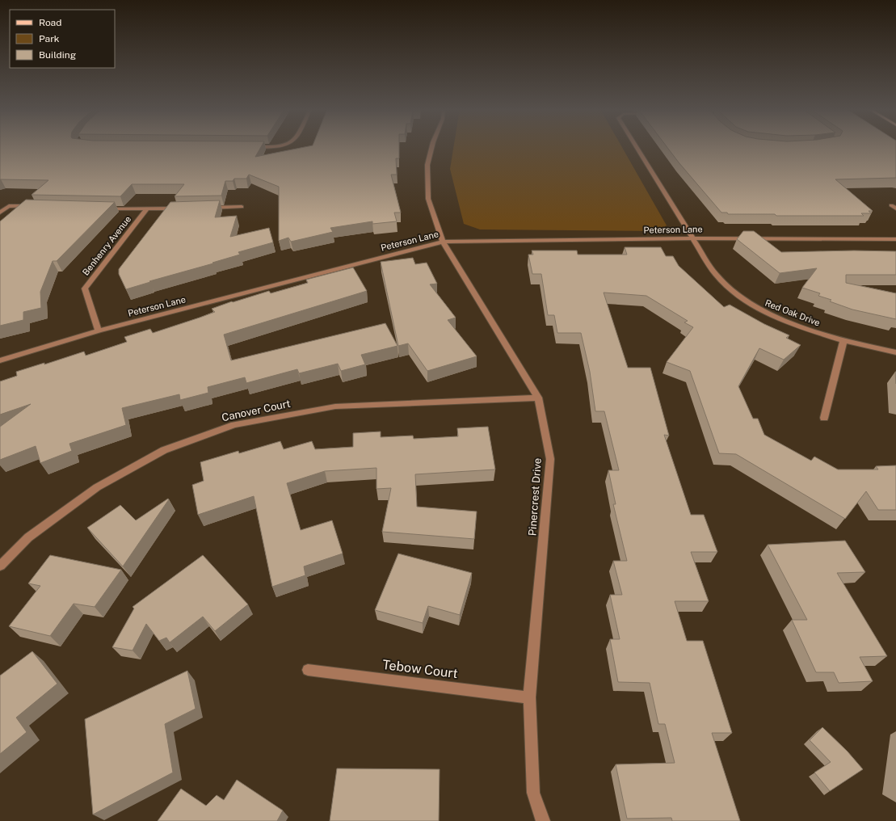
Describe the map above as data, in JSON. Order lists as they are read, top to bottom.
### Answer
{
  "streets": {
    "street": [
      "Peterson Lane",
      "Benhenry Avenue",
      "Red Oak Drive",
      "Canover Court",
      "Pinercrest Drive",
      "Tebow Court"
    ]
  },
  "crossings": [
    ["Peterson Lane", "Benhenry Avenue"],
    ["Peterson Lane", "Red Oak Drive"],
    ["Peterson Lane", "Pinercrest Drive"],
    ["Canover Court", "Pinercrest Drive"],
    ["Pinercrest Drive", "Tebow Court"]
  ],
  "legend": ["Road", "Park", "Building"]
}
